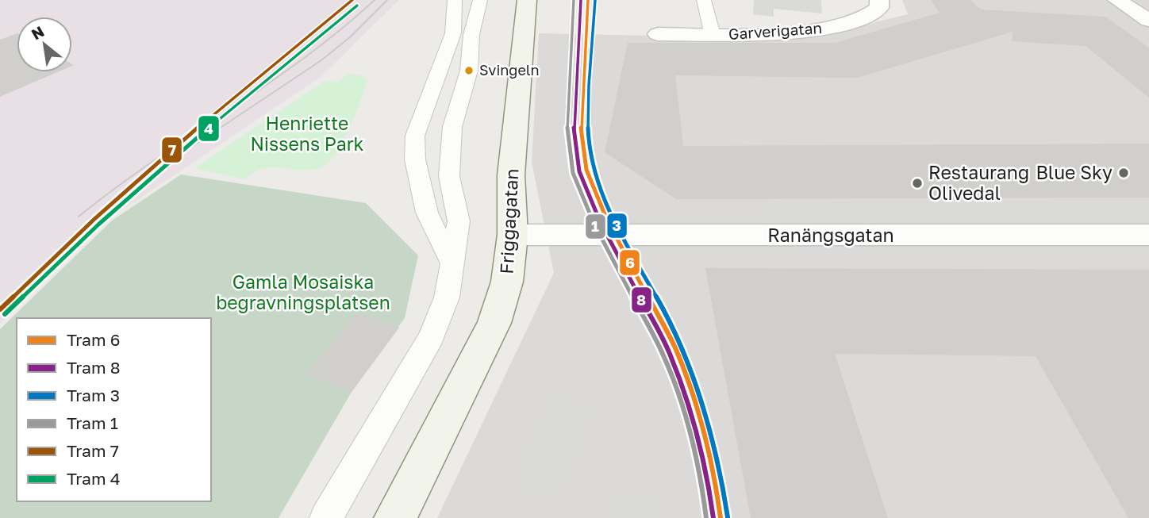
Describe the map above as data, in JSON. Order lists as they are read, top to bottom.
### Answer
{
  "streets": {
    "main road": ["Friggagatan"],
    "street": ["Garverigatan", "Ranängsgatan"]
  },
  "crossings": [
    ["Friggagatan", "Ranängsgatan"]
  ],
  "parks": ["Henriette Nissens Park", "Gamla Mosaiska begravningsplatsen"],
  "places": ["Svingeln", "Blue Sky", "Restaurang Olivedal"],
  "lines": [
    "tram line 6",
    "tram line 8",
    "tram line 3",
    "tram line 1",
    "tram line 7",
    "tram line 4"
  ],
  "legend": [
    "Tram 6",
    "Tram 8",
    "Tram 3",
    "Tram 1",
    "Tram 7",
    "Tram 4"
  ],
  "north": "top left"
}
